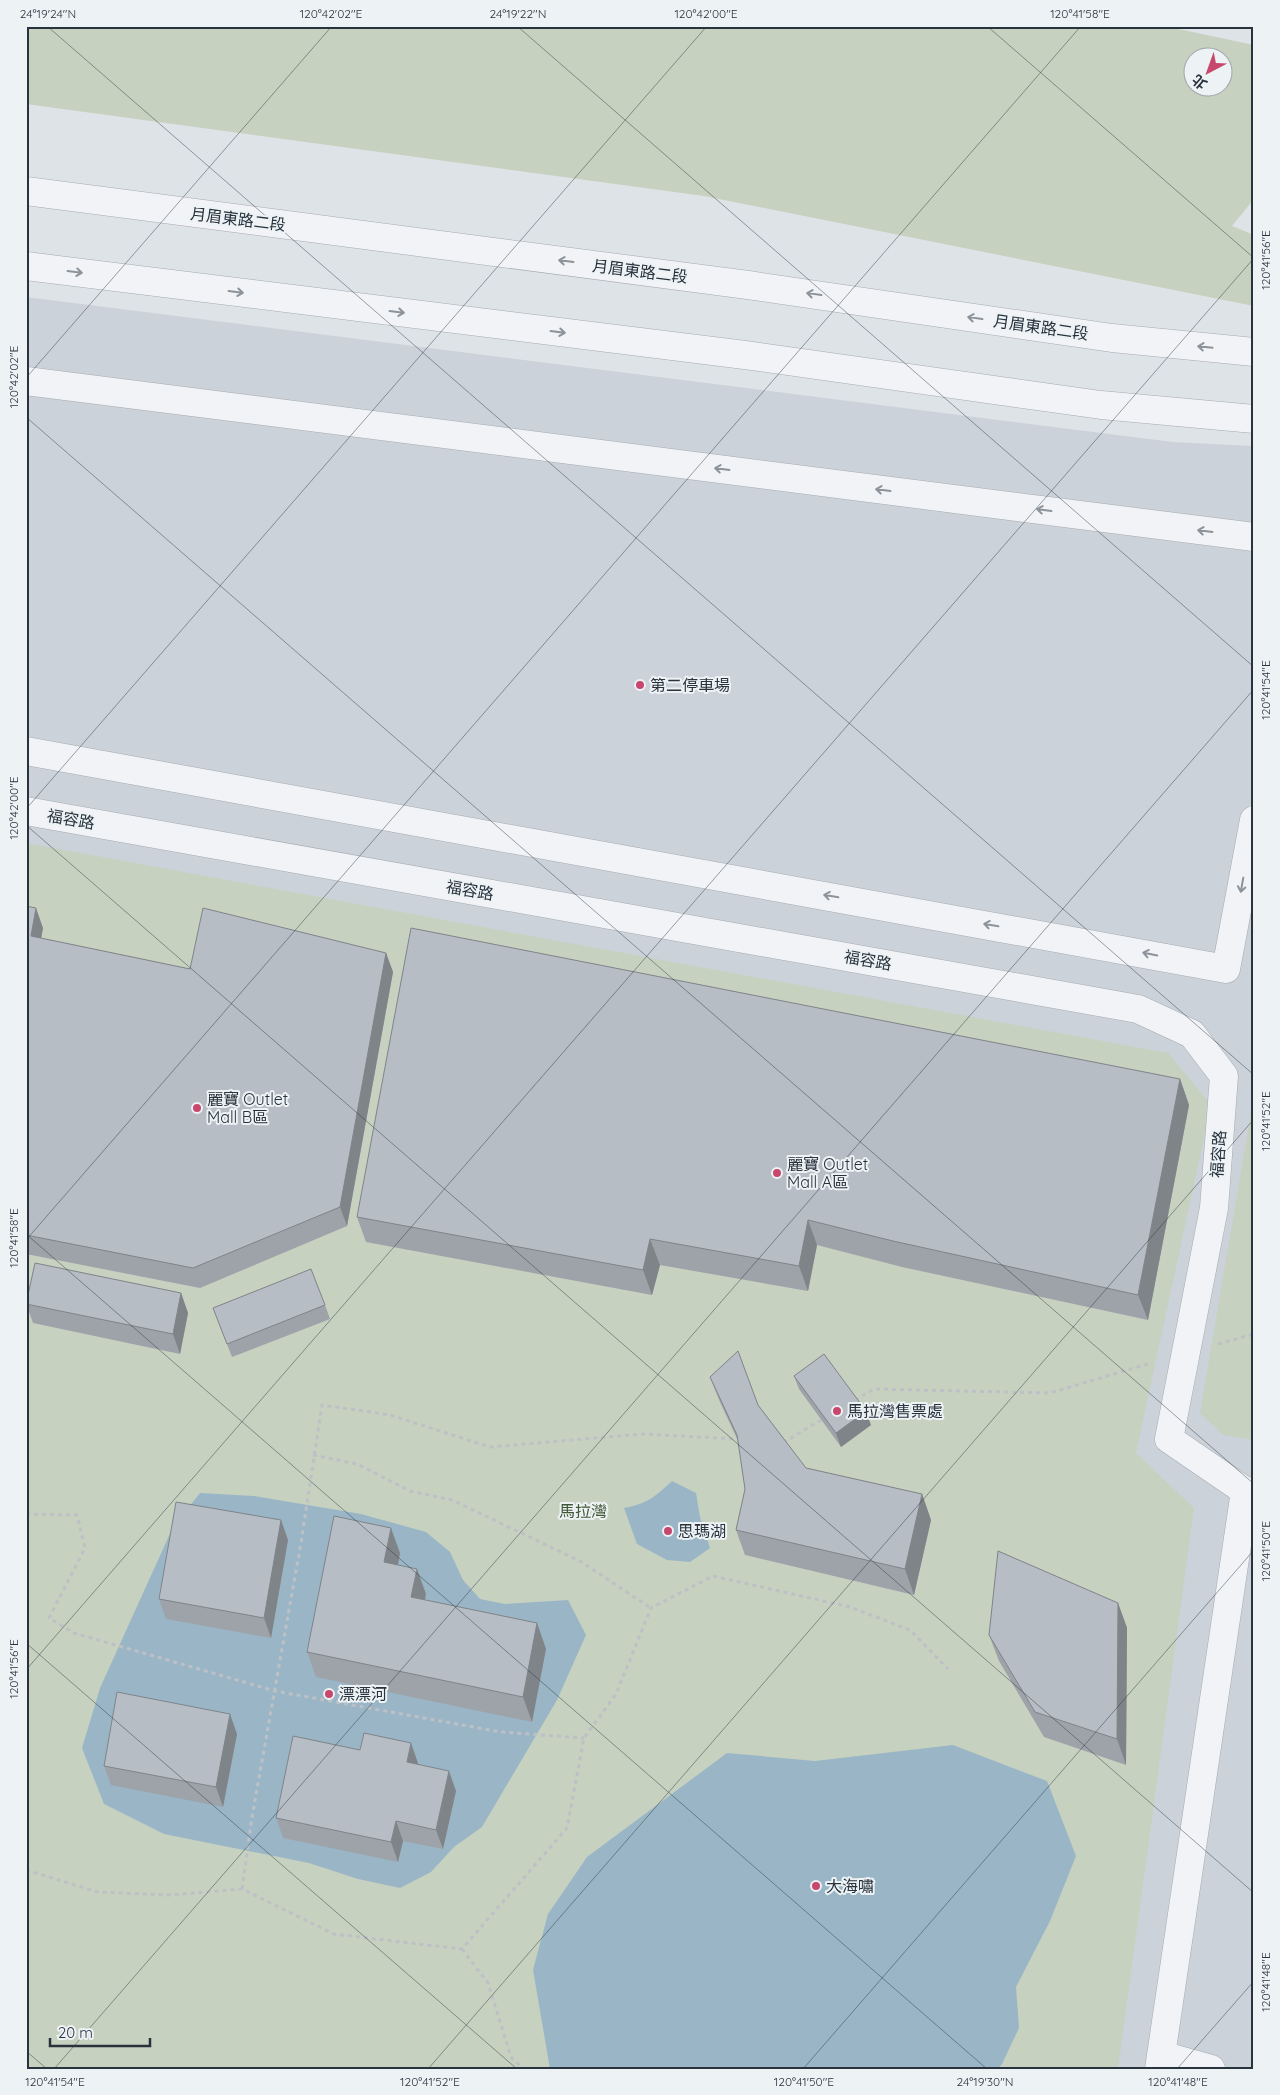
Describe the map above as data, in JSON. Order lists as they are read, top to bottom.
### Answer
{
  "streets": {
    "street": ["月眉東路二段", "福容路"]
  },
  "parks": ["馬拉灣"],
  "places": [
    "第二停車場",
    "麗寶 Outlet Mall B區",
    "麗寶 Outlet Mall A區",
    "馬拉灣售票處",
    "思瑪湖",
    "漂漂河",
    "大海嘯"
  ],
  "scale_bar": "20 m",
  "north": "bottom left",
  "coordinates": [
    "24°19'24\"N",
    "120°42'02\"E",
    "24°19'22\"N",
    "120°42'00\"E",
    "120°41'58\"E",
    "120°41'56\"E",
    "120°41'54\"E",
    "120°41'52\"E",
    "120°41'50\"E",
    "120°41'48\"E",
    "24°19'30\"N"
  ]
}
